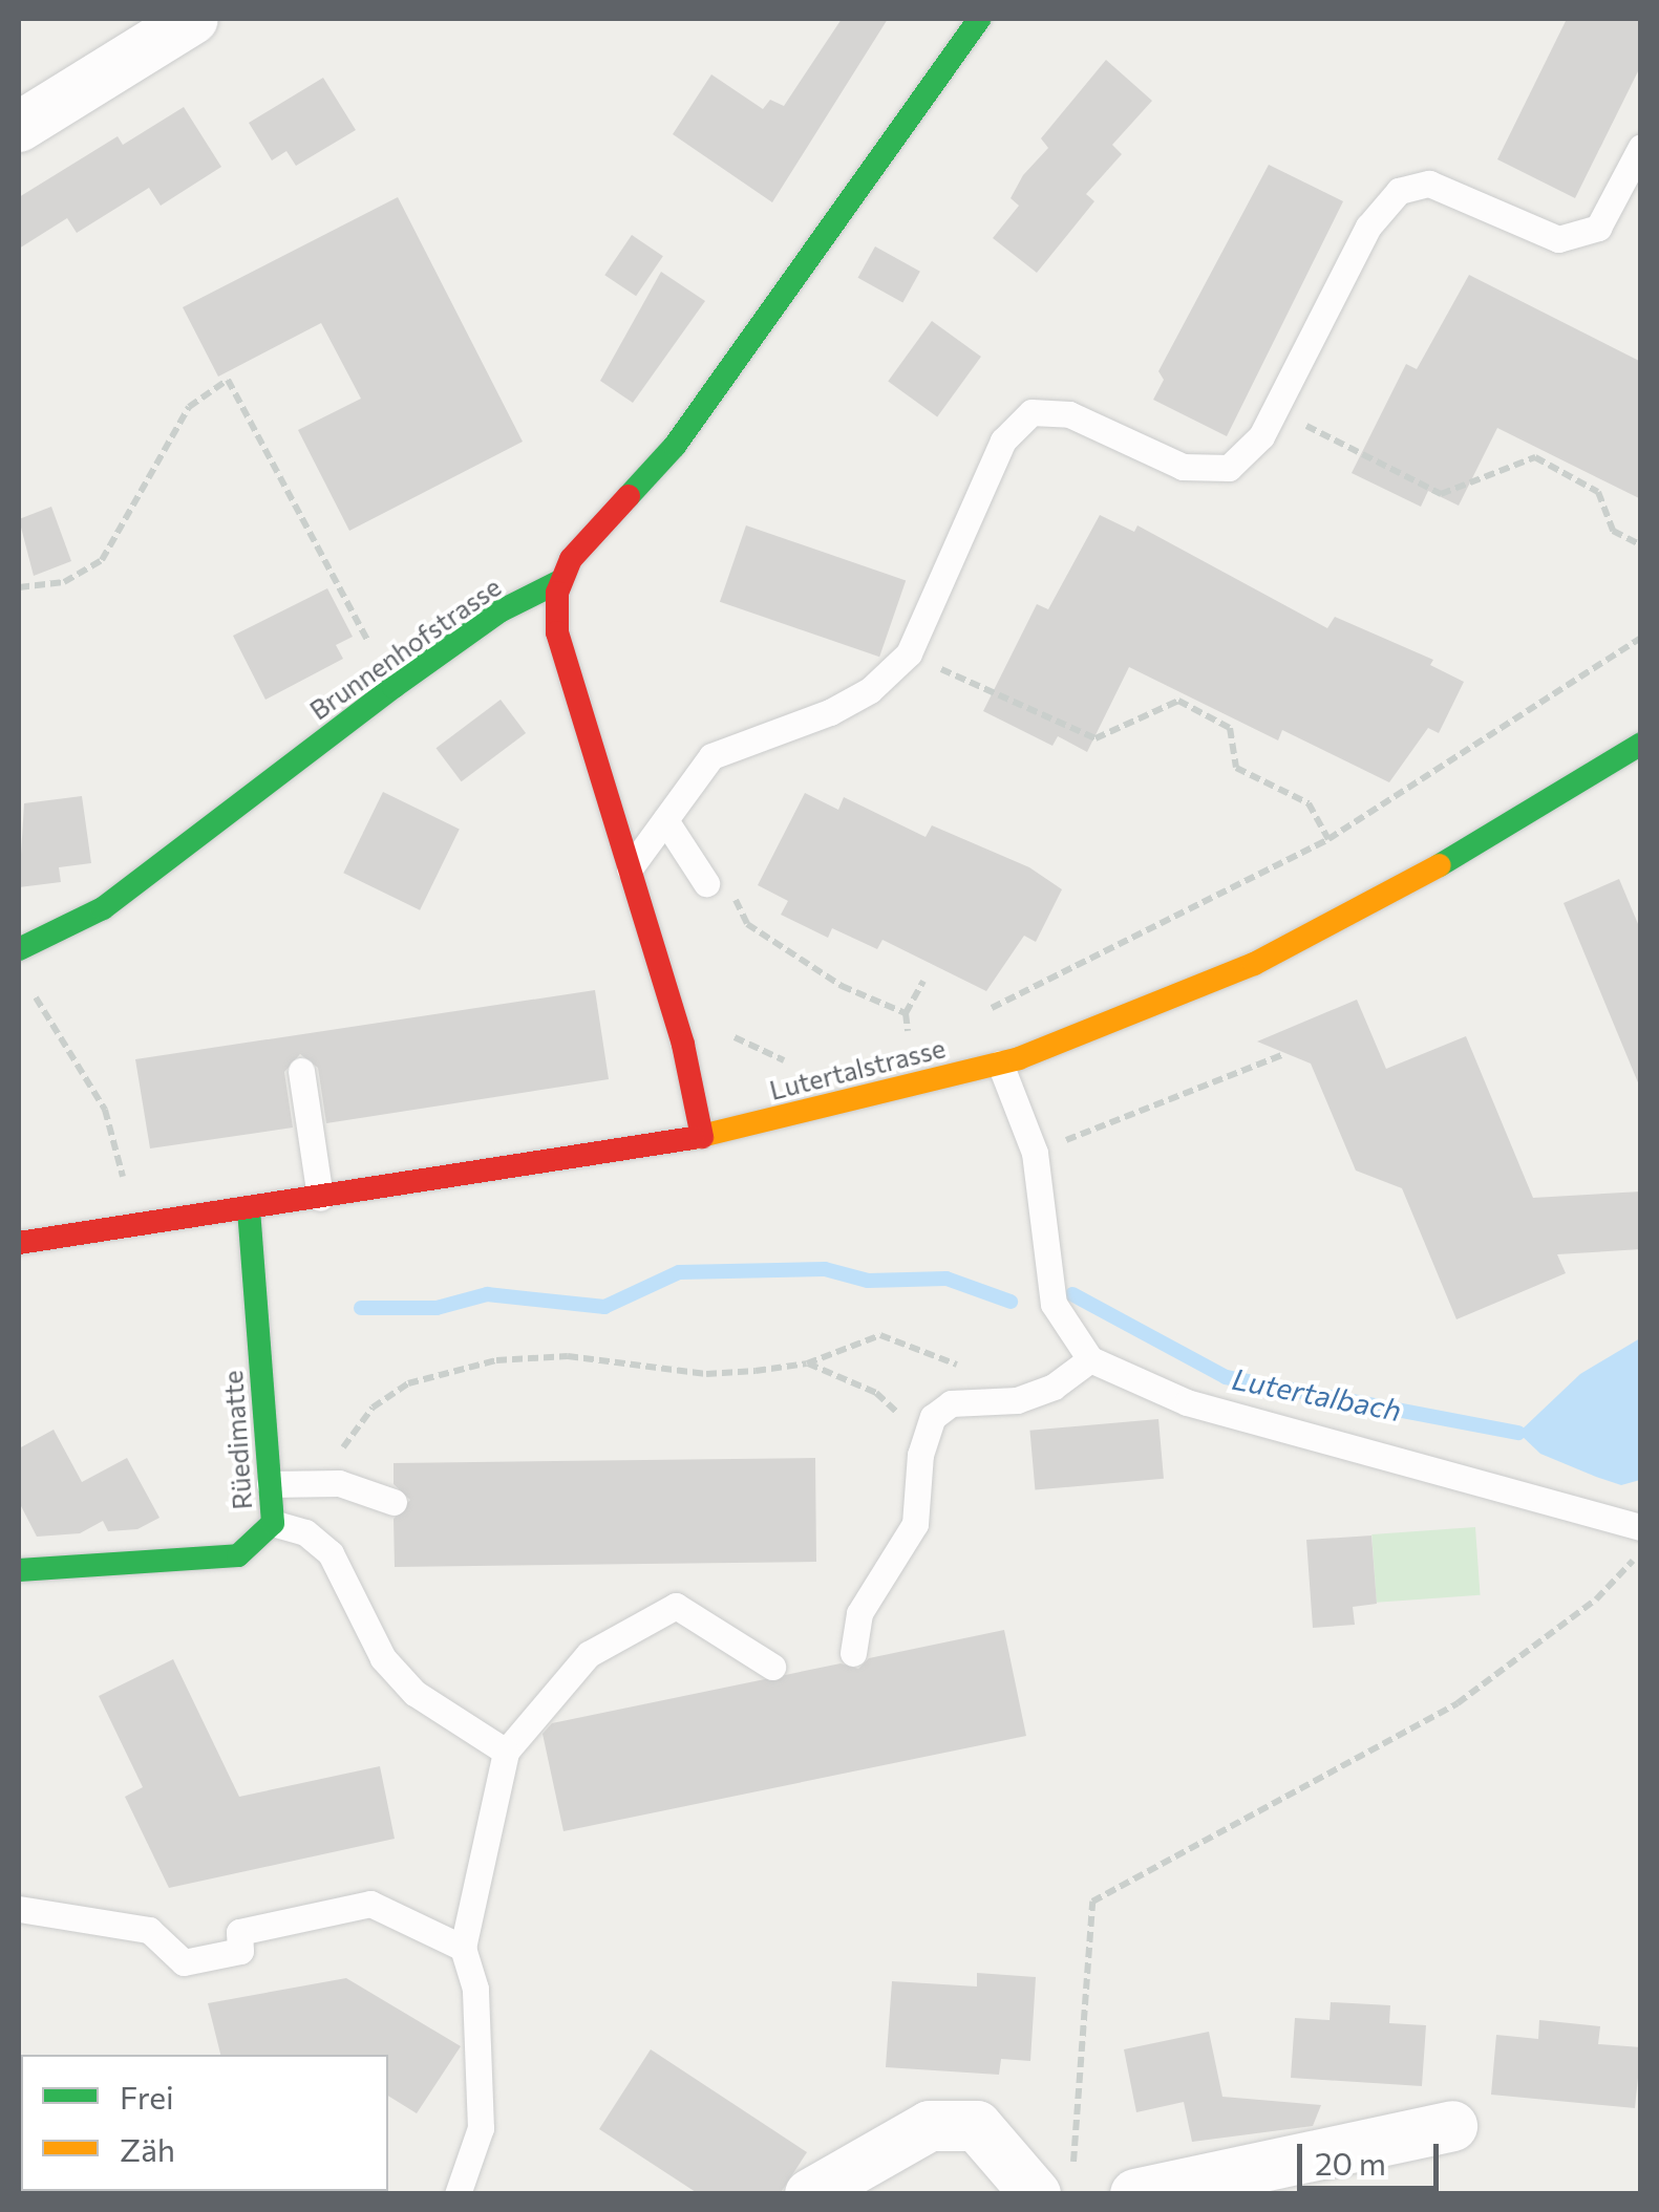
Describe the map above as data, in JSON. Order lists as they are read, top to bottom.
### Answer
{
  "streets": {
    "street": ["Brunnenhofstrasse", "Lutertalstrasse", "Rüedimatte"]
  },
  "crossings": [
    ["Lutertalstrasse", "Rüedimatte"]
  ],
  "water": ["Lutertalbach"],
  "legend": ["Frei", "Zäh"],
  "scale_bar": "20 m"
}
